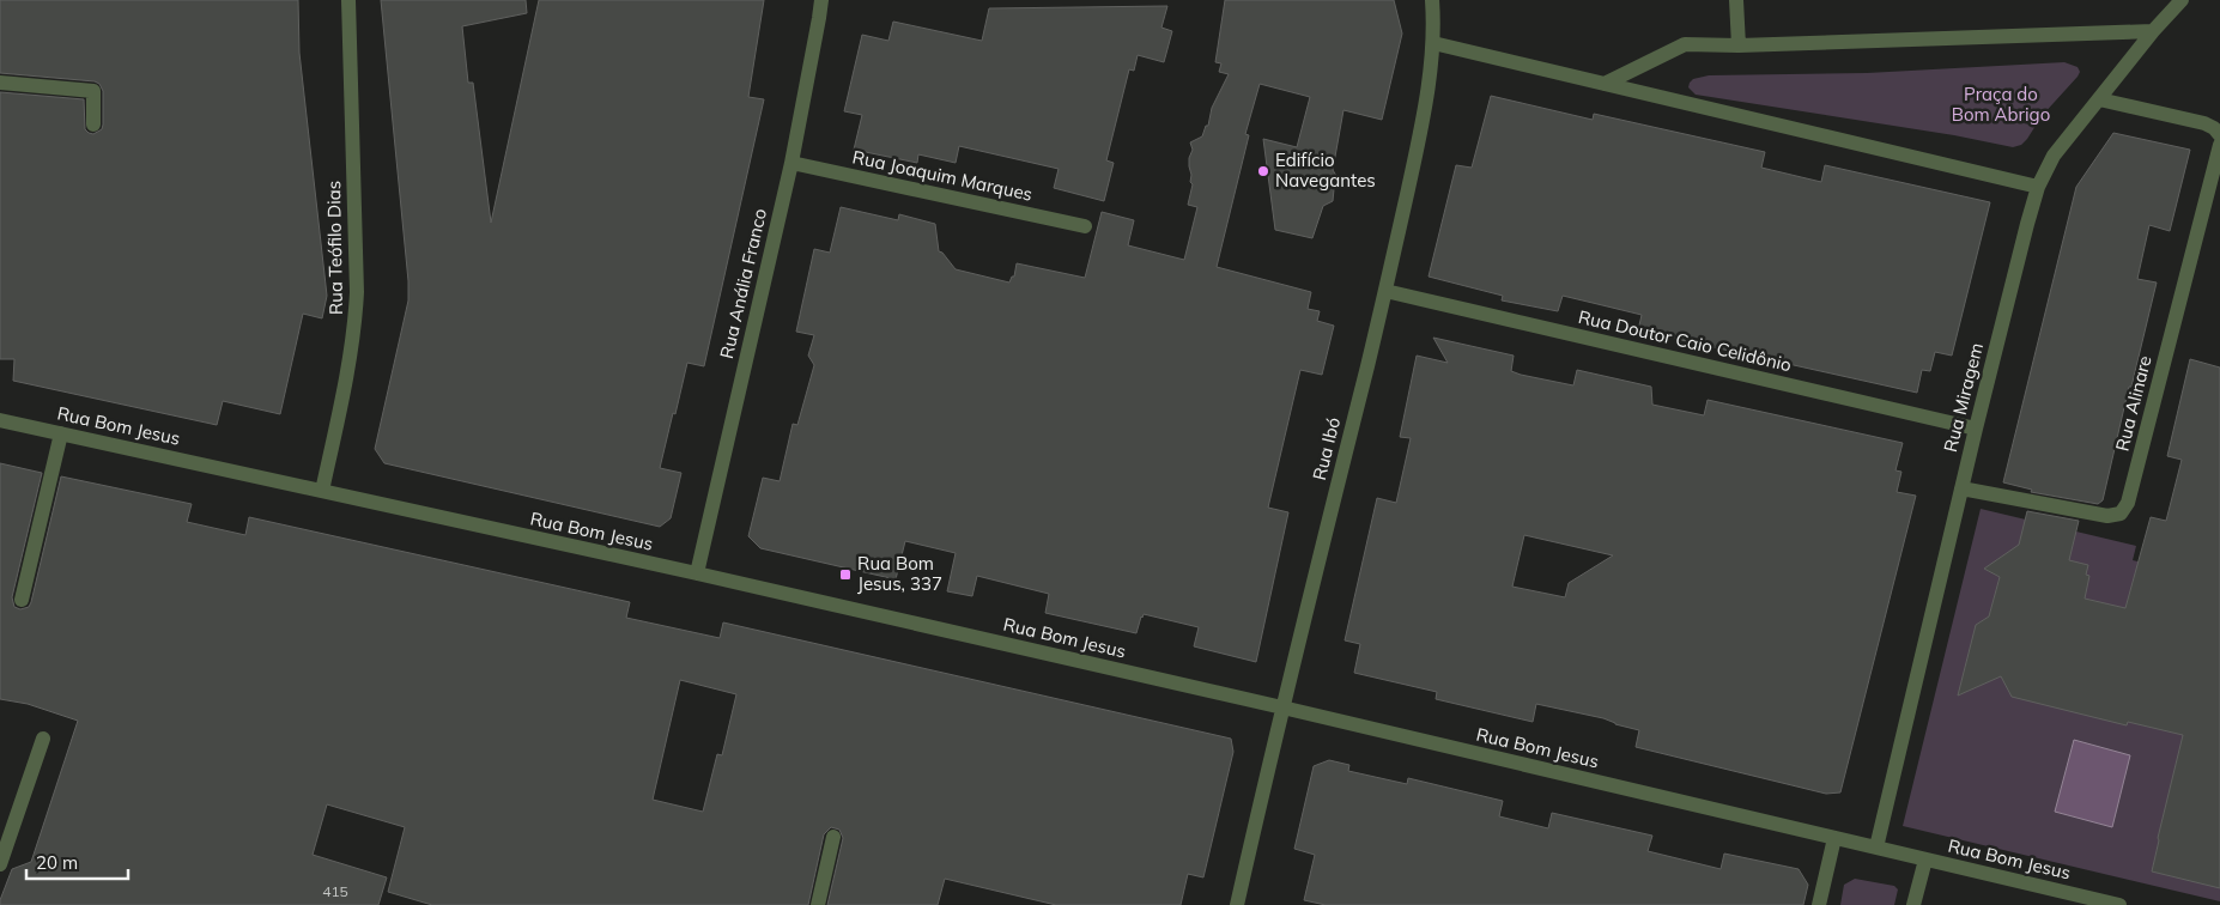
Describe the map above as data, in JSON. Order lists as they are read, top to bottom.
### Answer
{
  "streets": {
    "street": [
      "Rua Joaquim Marques",
      "Rua Teófilo Dias",
      "Rua Anália Franco",
      "Rua Doutor Caio Celidônio",
      "Rua Miragem",
      "Rua Alinare",
      "Rua Bom Jesus",
      "Rua Ibó"
    ]
  },
  "crossings": [
    ["Rua Joaquim Marques", "Rua Anália Franco"],
    ["Rua Teófilo Dias", "Rua Bom Jesus"],
    ["Rua Anália Franco", "Rua Bom Jesus"],
    ["Rua Doutor Caio Celidônio", "Rua Miragem"],
    ["Rua Doutor Caio Celidônio", "Rua Ibó"],
    ["Rua Miragem", "Rua Alinare"],
    ["Rua Miragem", "Rua Bom Jesus"],
    ["Rua Bom Jesus", "Rua Ibó"]
  ],
  "parks": ["Praça do Bom Abrigo"],
  "places": {
    "other": ["Edifício Navegantes"],
    "transit": ["Rua Bom Jesus, 337"]
  },
  "house_numbers": ["415"],
  "scale_bar": "20 m"
}
